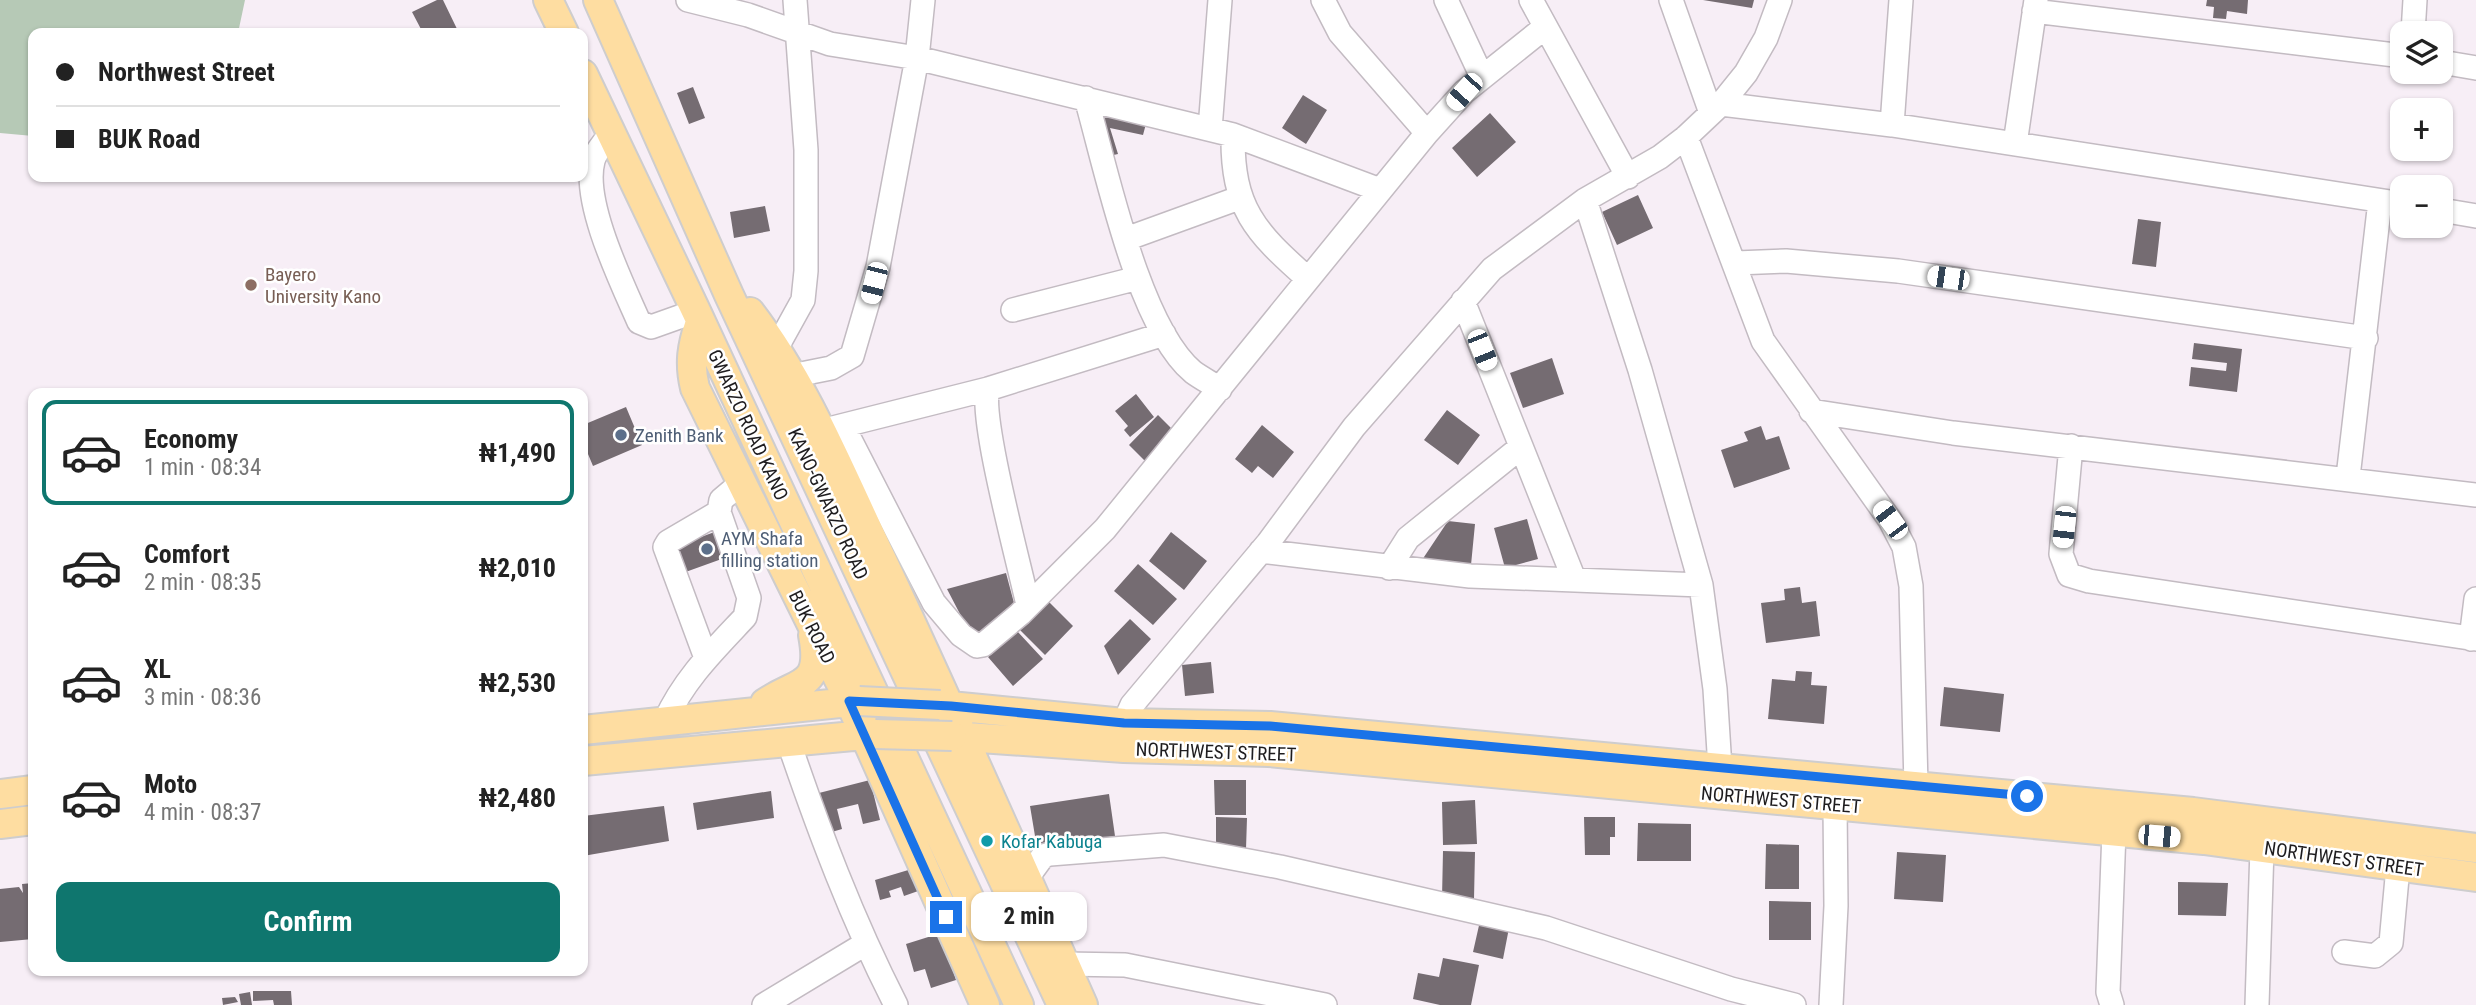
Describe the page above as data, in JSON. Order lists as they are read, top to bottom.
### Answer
{
  "streets": {
    "main road": [
      "GWARZO ROAD KANO",
      "KANO-GWARZO ROAD",
      "BUK ROAD",
      "NORTHWEST STREET"
    ]
  },
  "crossings": [
    ["GWARZO ROAD KANO", "BUK ROAD"]
  ],
  "places": [
    "Bayero University Kano",
    "Zenith Bank",
    "AYM Shafa filling station",
    "Kofar Kabuga"
  ],
  "page": {
    "map_buttons": ["+", "−"],
    "banner": ["Northwest Street", "BUK Road"],
    "list": [
      {
        "name": "Economy",
        "note": "1 min · 08:34",
        "value": "₦1,490"
      },
      {
        "name": "Comfort",
        "note": "2 min · 08:35",
        "value": "₦2,010"
      },
      {
        "name": "XL",
        "note": "3 min · 08:36",
        "value": "₦2,530"
      },
      {
        "name": "Moto",
        "note": "4 min · 08:37",
        "value": "₦2,480"
      }
    ],
    "buttons": "Confirm",
    "bubble": "2 min"
  }
}
